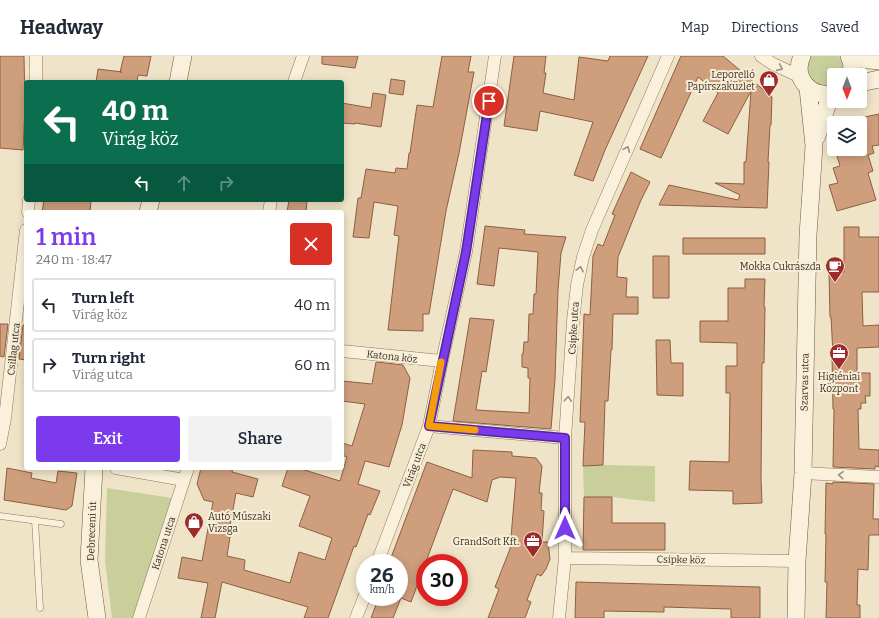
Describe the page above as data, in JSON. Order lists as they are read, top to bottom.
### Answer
{
  "streets": {
    "street": [
      "Csipke utca",
      "Csillag utca",
      "Katona köz",
      "Szarvas utca",
      "Virág utca",
      "Debreceni út",
      "Katona utca",
      "Csipke köz"
    ]
  },
  "crossings": [
    ["Csipke utca", "Csipke köz"],
    ["Katona köz", "Virág utca"],
    ["Szarvas utca", "Csipke köz"]
  ],
  "one_way": ["Csipke utca"],
  "places": {
    "shop": ["Leporelló Papírszaküzlet", "Autó Műszaki Vizsga"],
    "cafe": ["Mokka Cukrászda"],
    "office": ["Higiéniai Központ", "GrandSoft Kft."]
  },
  "north": "bottom",
  "page": {
    "header": "Headway",
    "nav": ["Map", "Directions", "Saved"],
    "turn": ["40 m", "Virág köz"],
    "heading": ["1 min", "240 m · 18:47"],
    "list": [
      {
        "name": "Turn left",
        "note": "Virág köz",
        "value": "40 m"
      },
      {
        "name": "Turn right",
        "note": "Virág utca",
        "value": "60 m"
      }
    ],
    "buttons": ["Exit", "Share"],
    "speed": "26 km/h",
    "limit": "30"
  }
}
